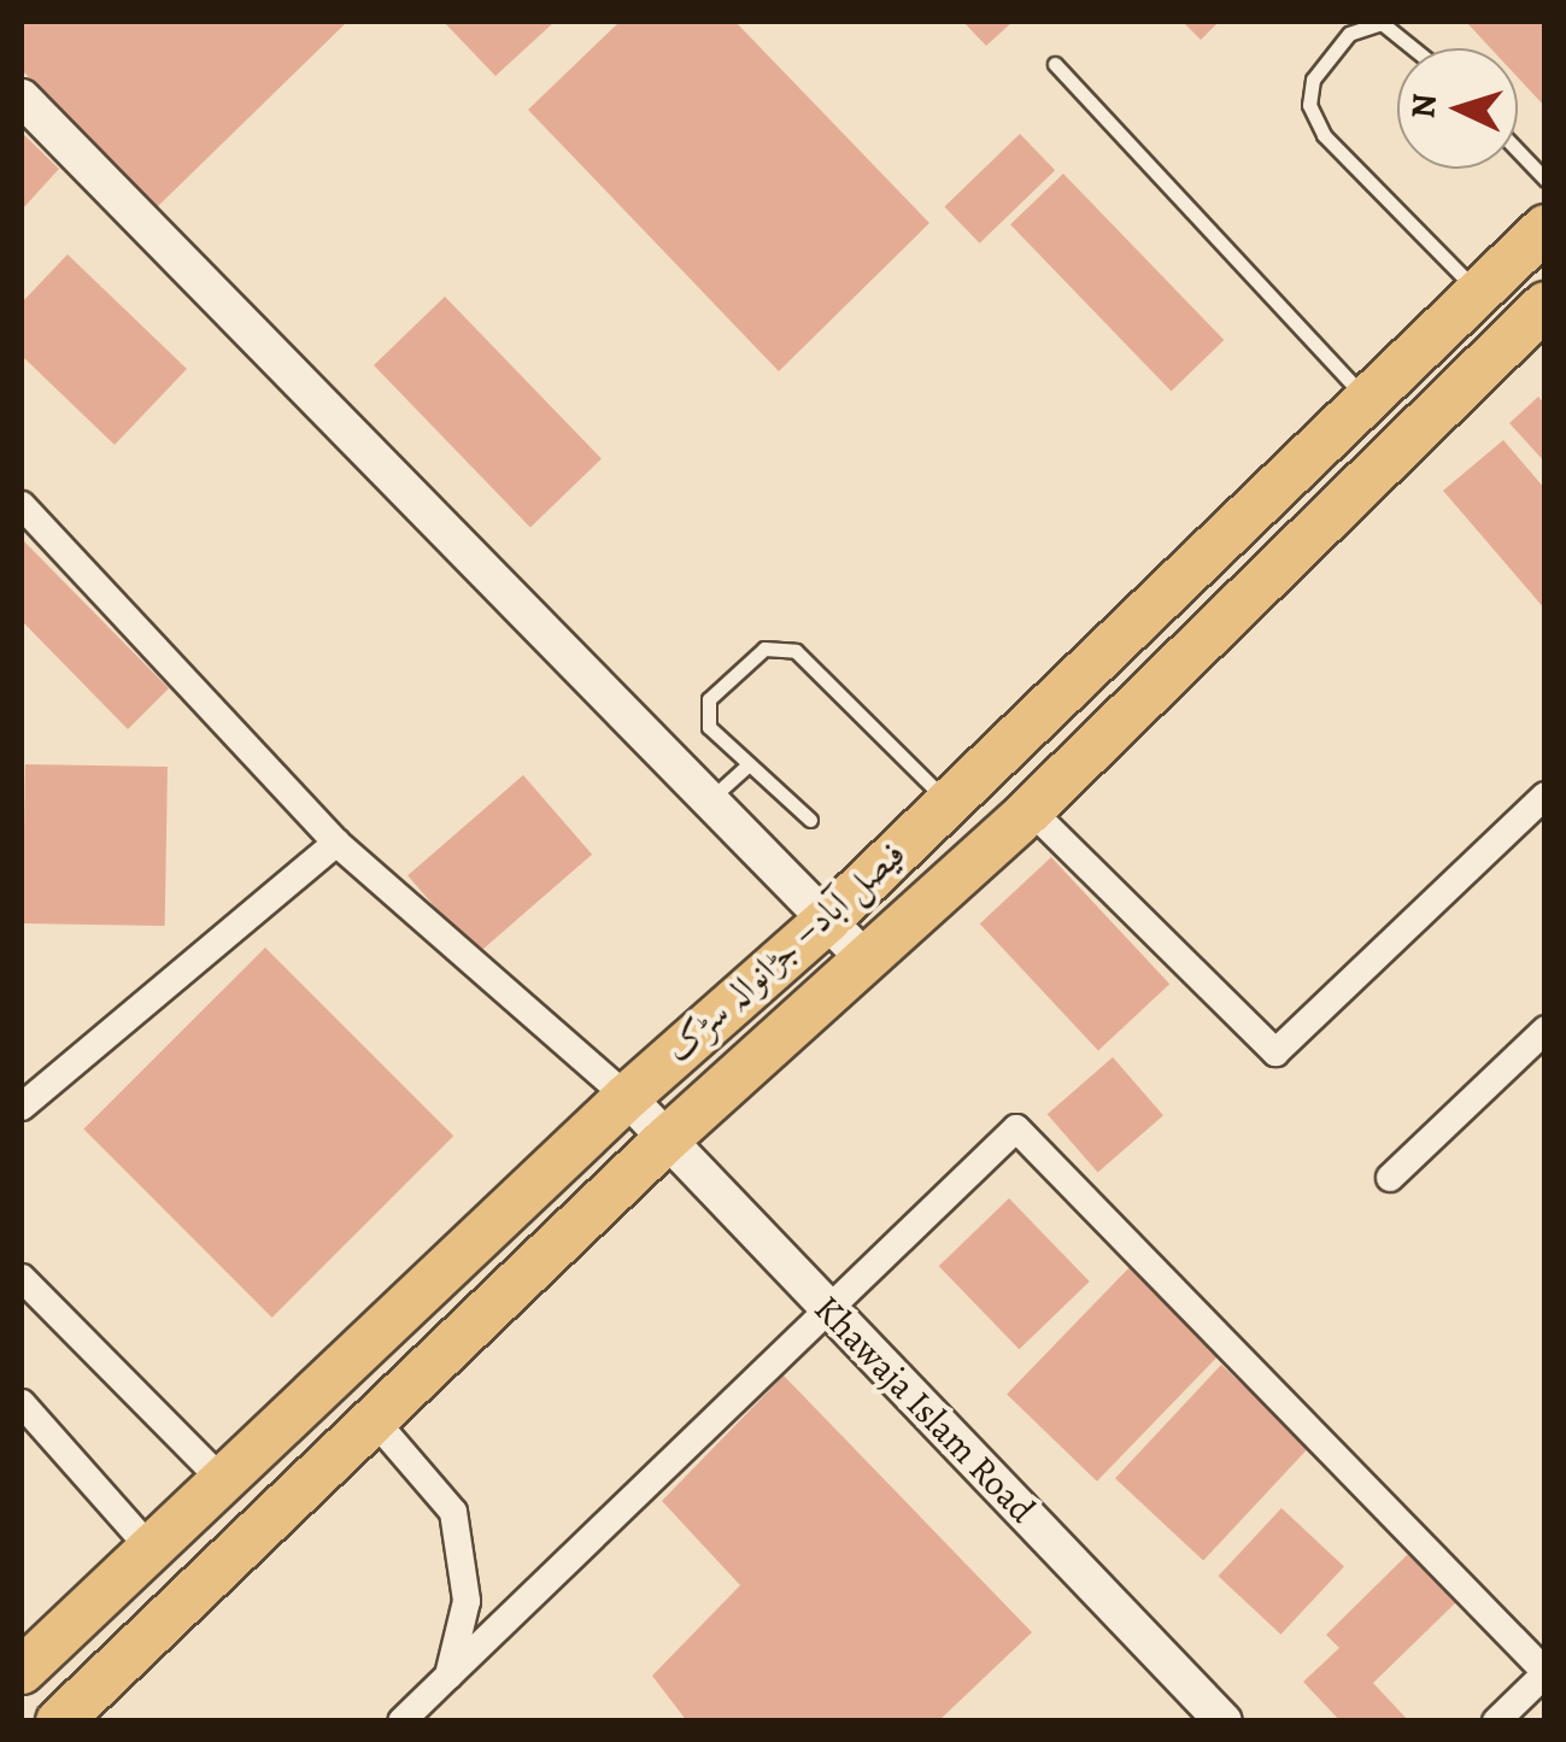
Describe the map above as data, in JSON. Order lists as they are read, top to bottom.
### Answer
{
  "streets": {
    "main road": ["فیصل آباد– جڑانوالہ سڑک"],
    "street": ["Khawaja Islam Road"]
  },
  "crossings": [
    ["فیصل آباد– جڑانوالہ سڑک", "Khawaja Islam Road"]
  ],
  "north": "left"
}
